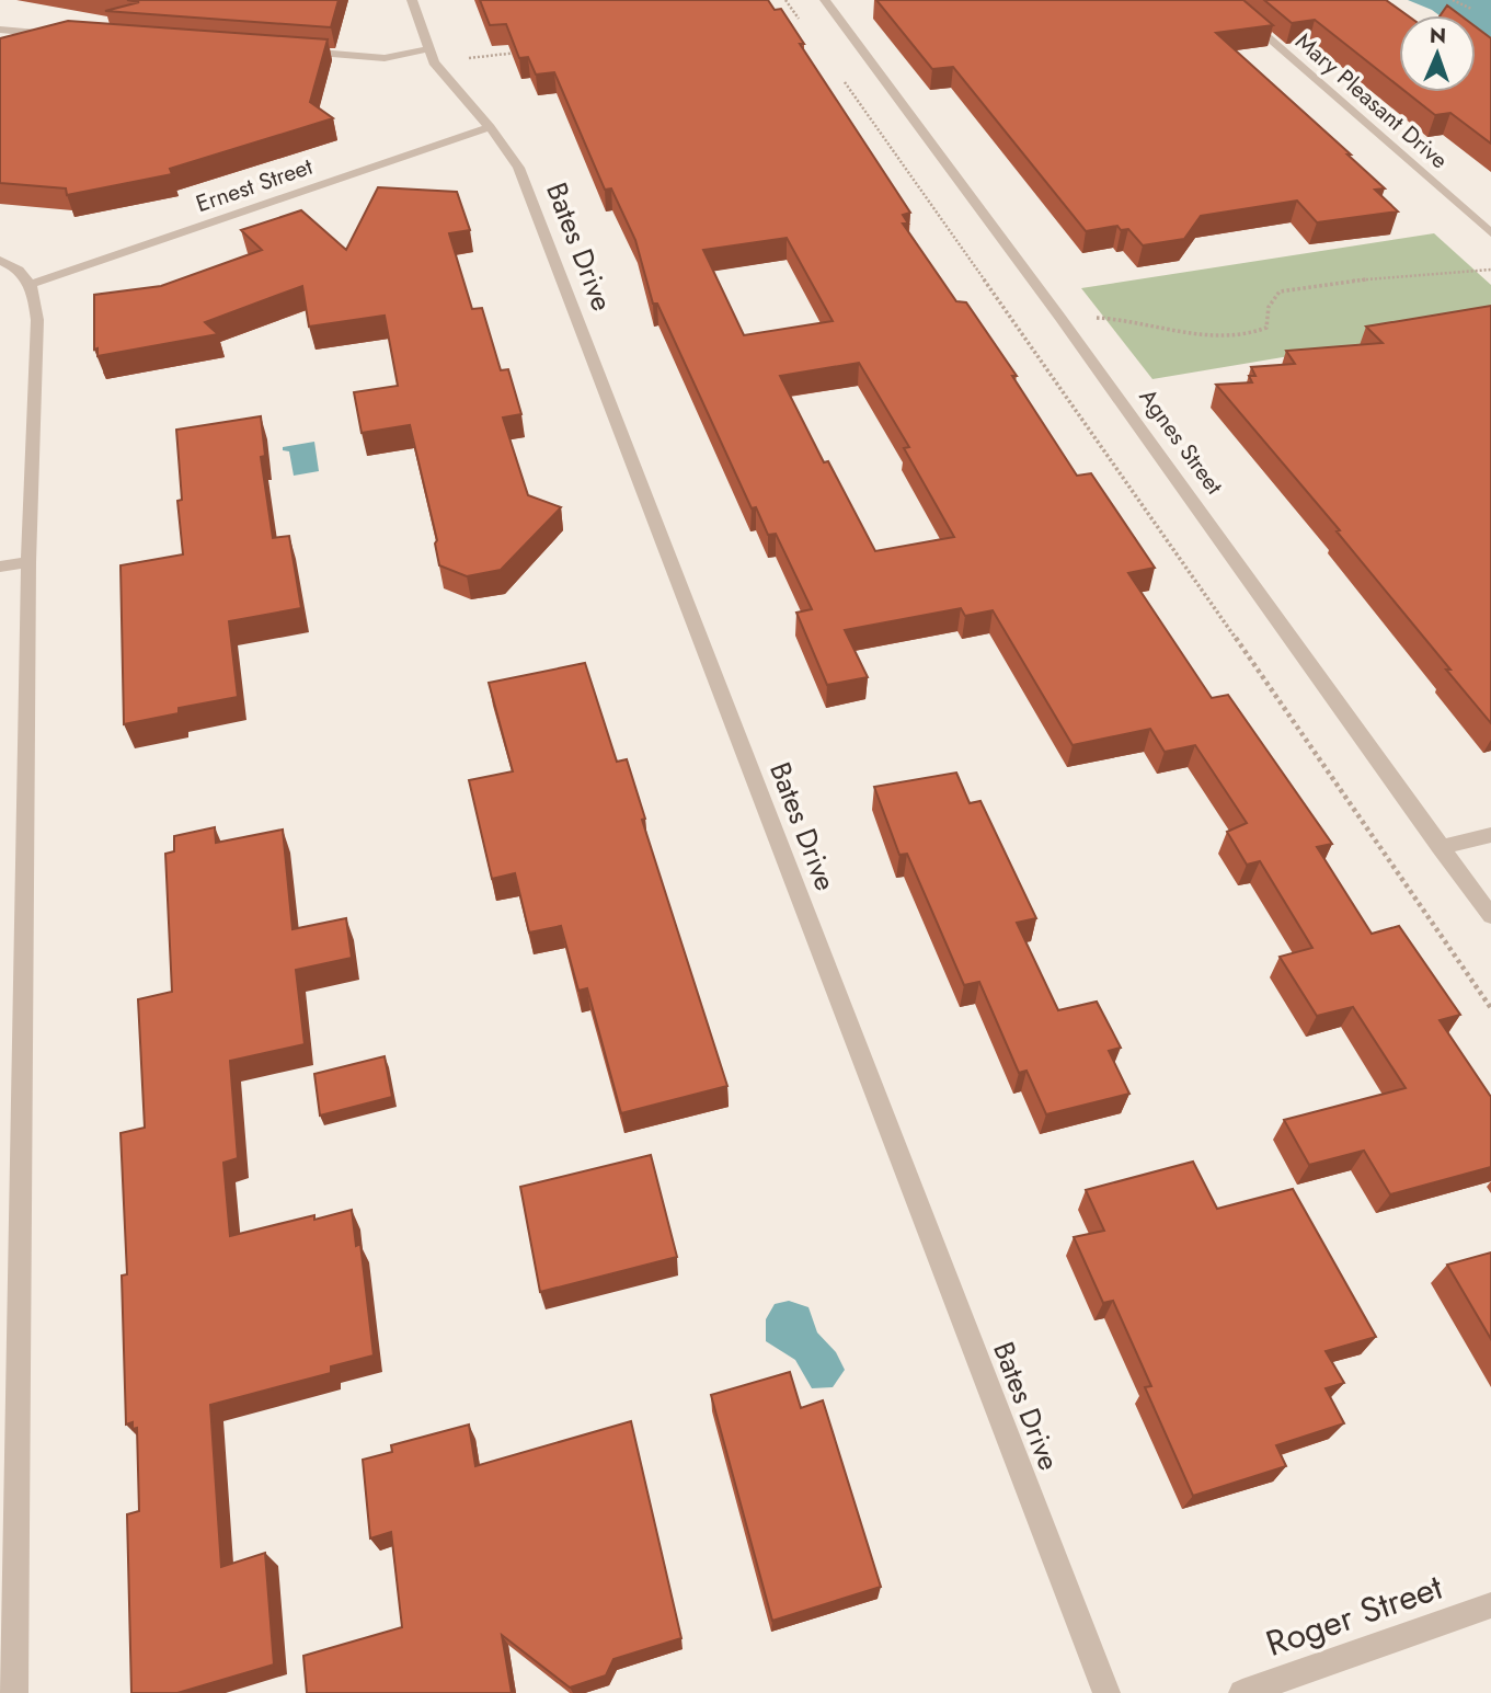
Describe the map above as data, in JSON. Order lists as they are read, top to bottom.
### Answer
{
  "streets": {
    "street": [
      "Mary Pleasant Drive",
      "Ernest Street",
      "Bates Drive",
      "Agnes Street",
      "Roger Street"
    ]
  },
  "crossings": [
    ["Ernest Street", "Bates Drive"]
  ],
  "north": "top"
}
